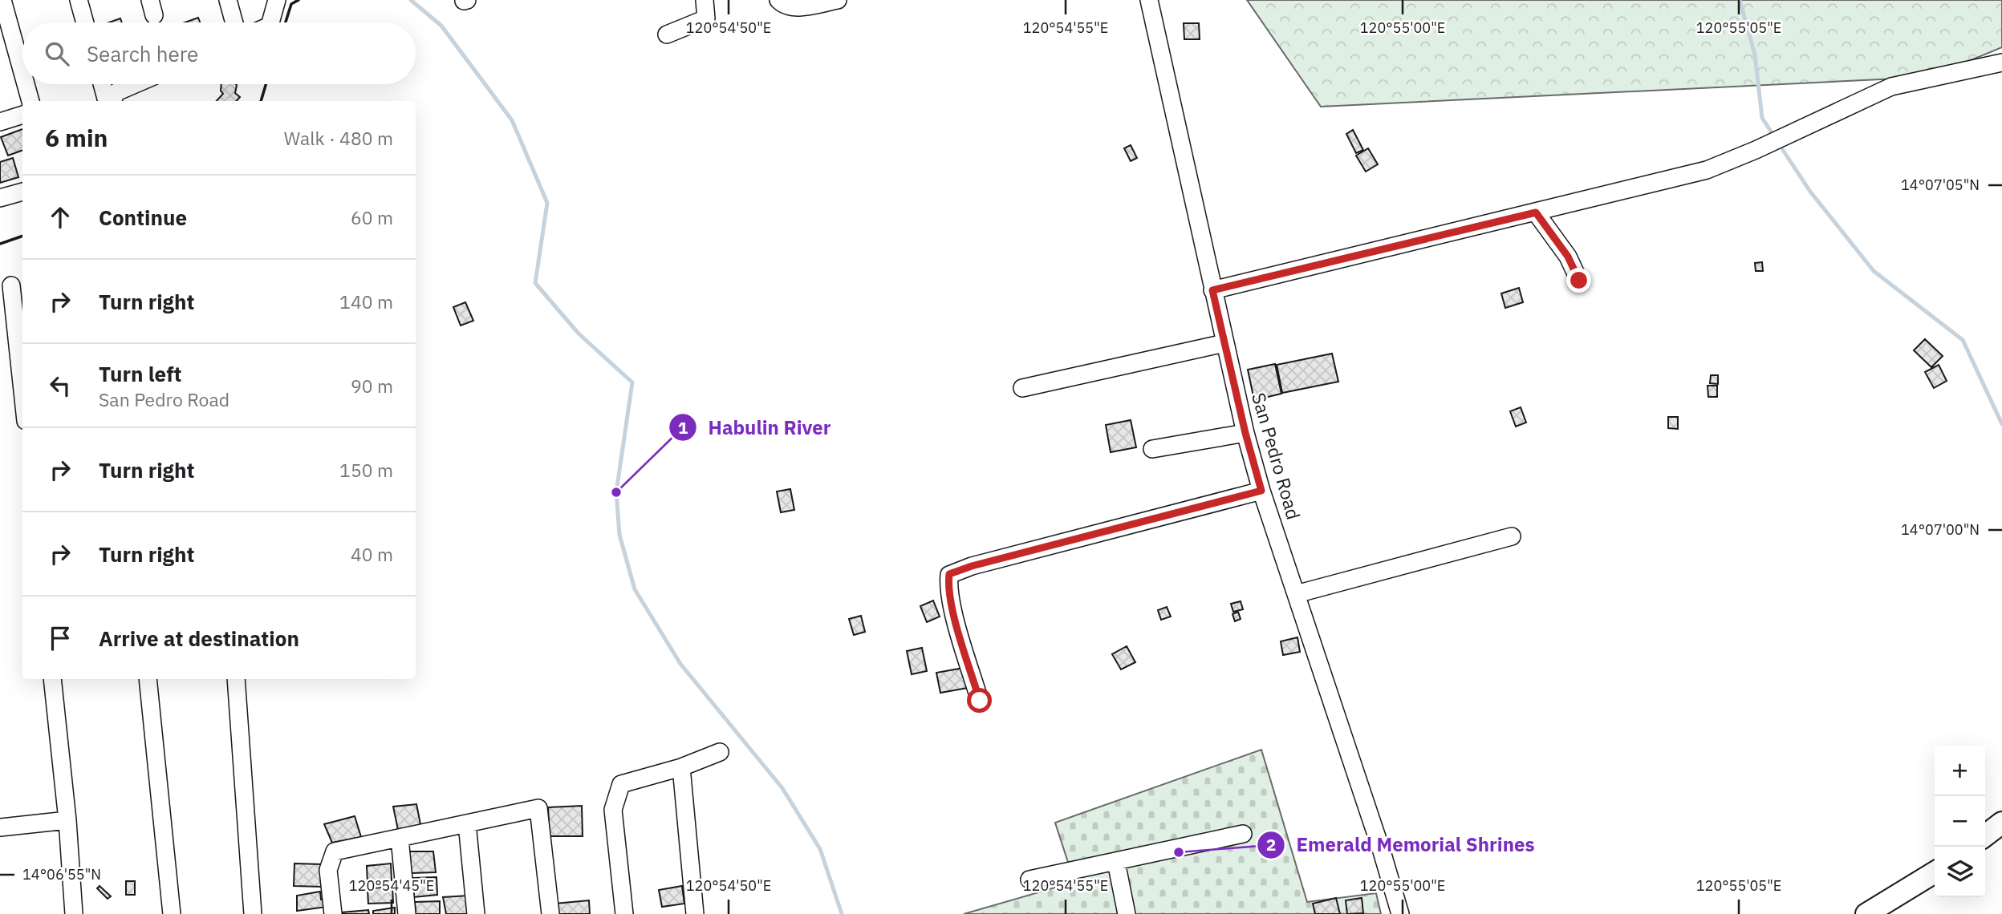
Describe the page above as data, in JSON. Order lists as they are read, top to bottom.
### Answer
{
  "streets": {
    "street": ["San Pedro Road"]
  },
  "places": ["Habulin River", "Emerald Memorial Shrines"],
  "page": {
    "search": "Search here",
    "heading": ["6 min", "Walk · 480 m"],
    "list": [
      ["Continue", "60 m"],
      ["Turn right", "140 m"],
      ["Turn left", "San Pedro Road", "90 m"],
      ["Turn right", "150 m"],
      ["Turn right", "40 m"],
      "Arrive at destination"
    ],
    "map_buttons": ["+", "−"]
  },
  "coordinates": [
    "120°54'50\"E",
    "120°54'55\"E",
    "120°55'00\"E",
    "120°55'05\"E",
    "14°07'05\"N",
    "14°07'00\"N",
    "14°06'55\"N",
    "120°54'45\"E"
  ]
}
